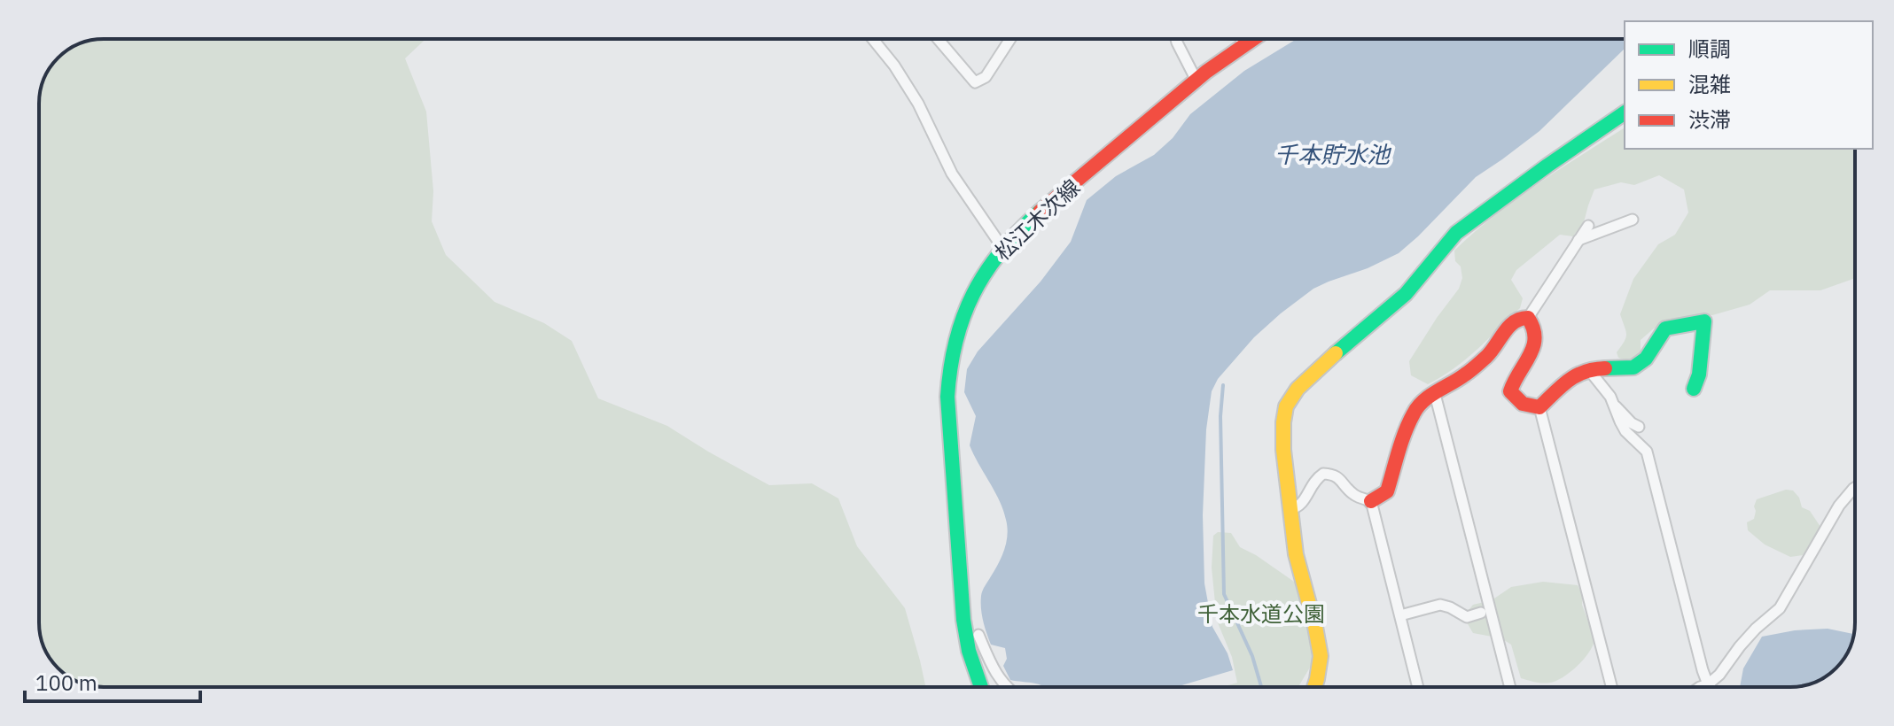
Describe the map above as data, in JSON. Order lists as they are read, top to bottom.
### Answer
{
  "streets": {
    "street": ["松江木次線"]
  },
  "water": ["千本貯水池"],
  "parks": ["千本水道公園"],
  "legend": ["順調", "混雑", "渋滞"],
  "scale_bar": "100 m"
}
